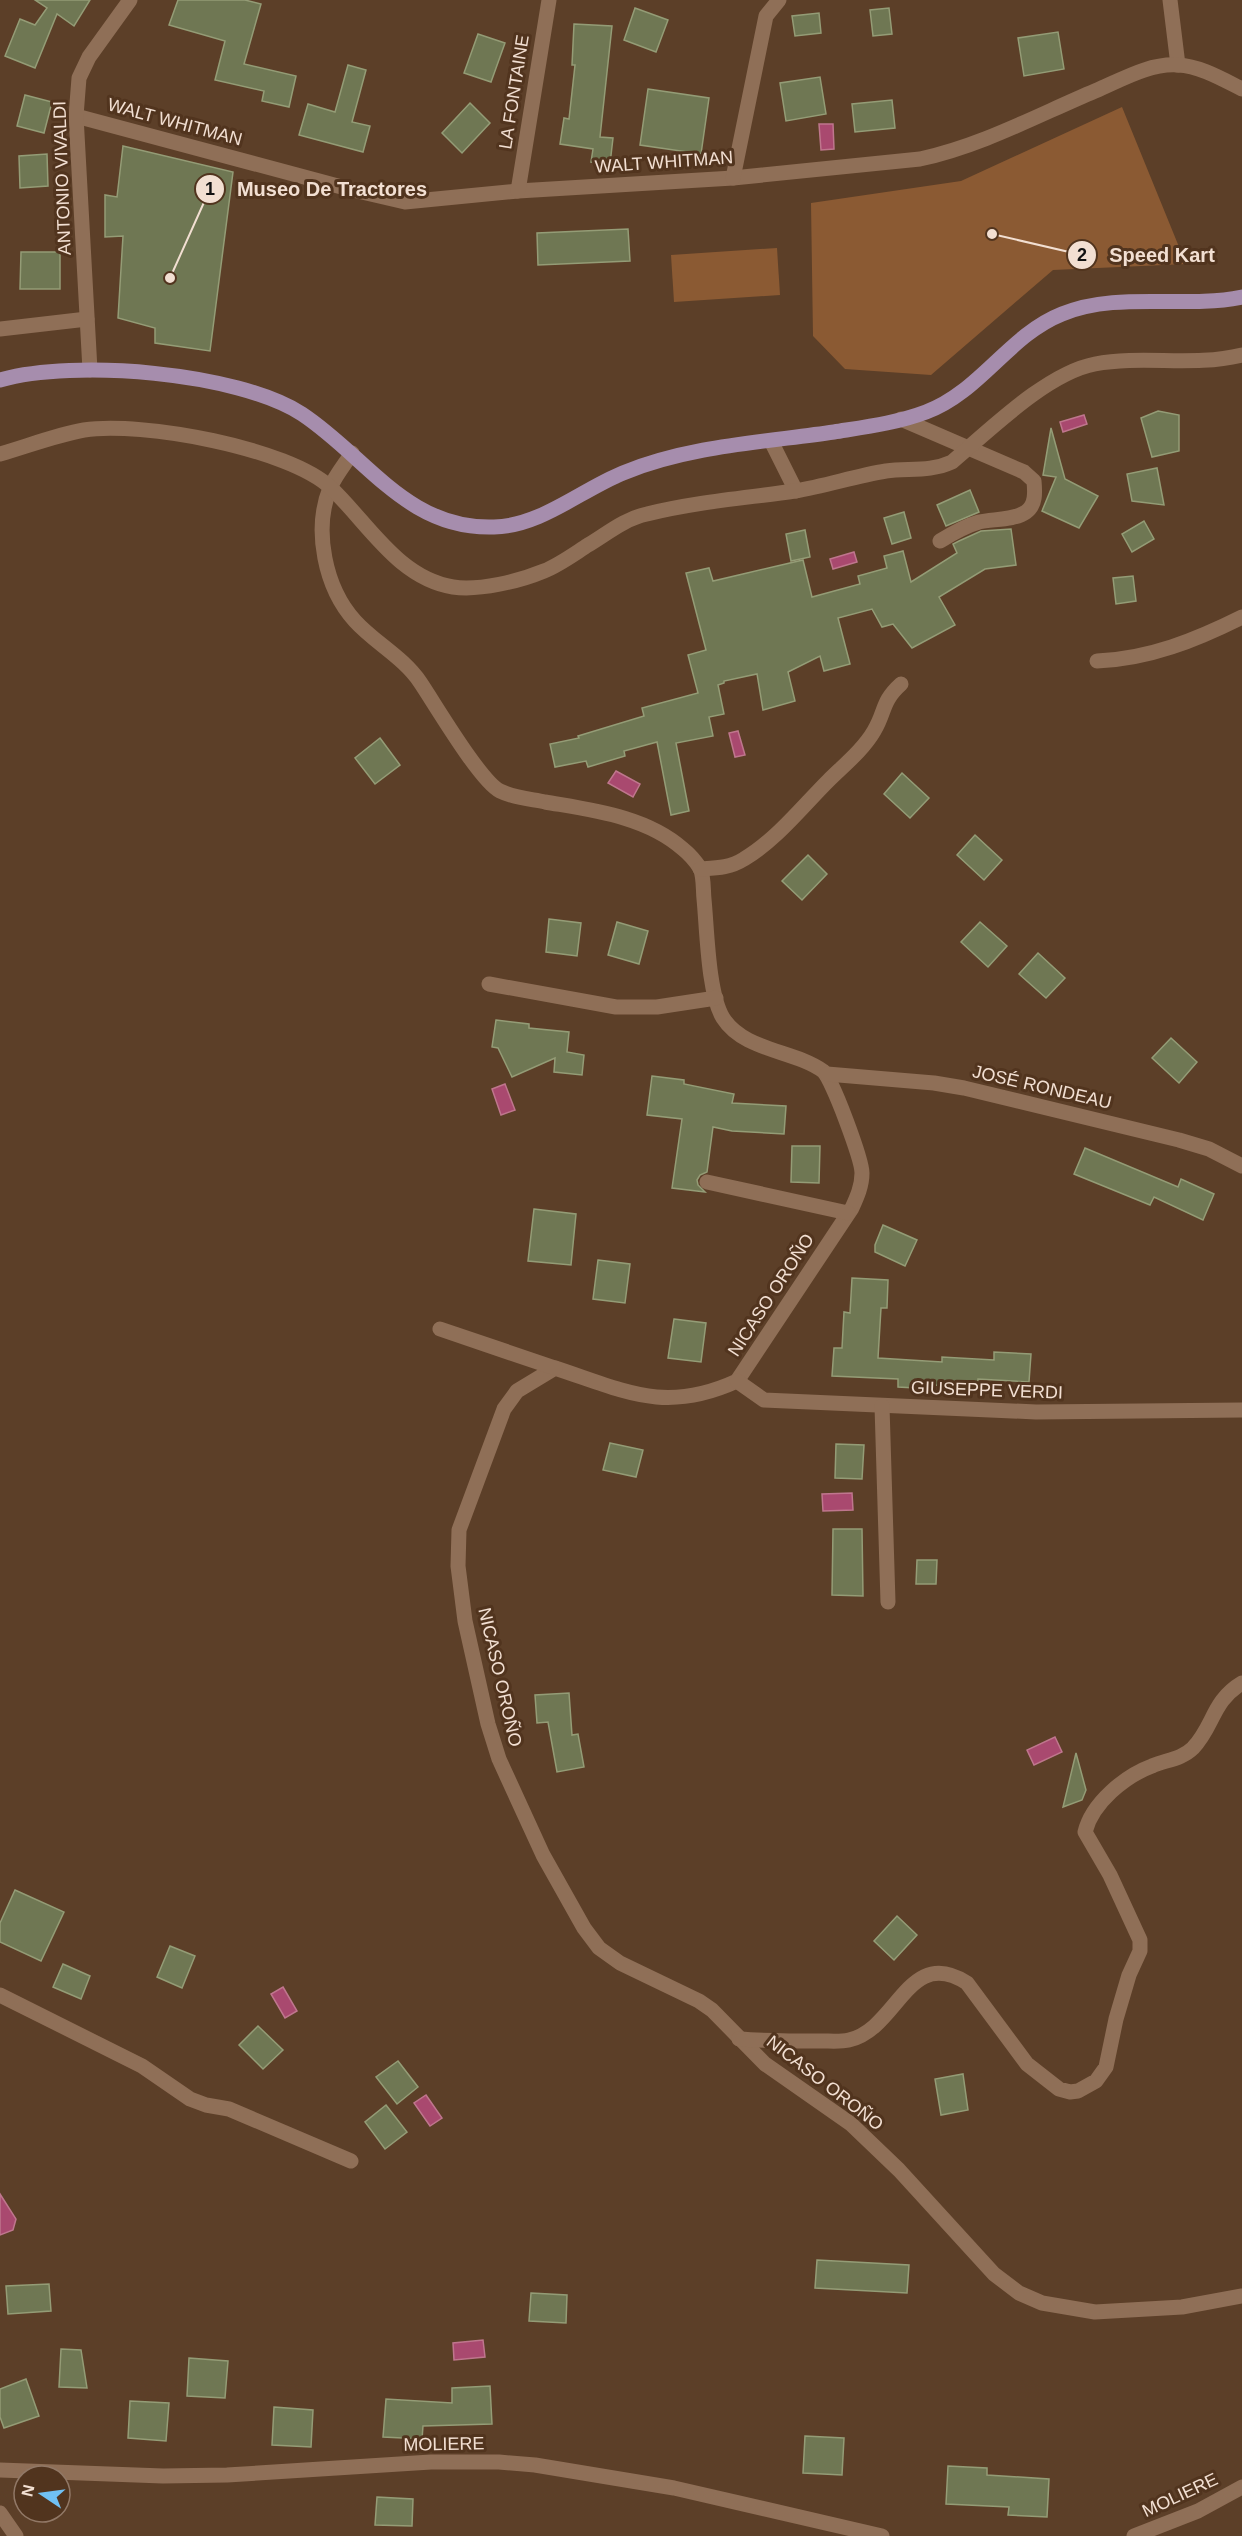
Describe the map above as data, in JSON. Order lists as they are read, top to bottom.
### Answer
{
  "streets": {
    "street": [
      "LA FONTAINE",
      "WALT WHITMAN",
      "ANTONIO VIVALDI",
      "JOSÉ RONDEAU",
      "NICASO OROÑO",
      "GIUSEPPE VERDI",
      "MOLIERE"
    ]
  },
  "crossings": [
    ["LA FONTAINE", "WALT WHITMAN"],
    ["WALT WHITMAN", "ANTONIO VIVALDI"],
    ["JOSÉ RONDEAU", "NICASO OROÑO"],
    ["NICASO OROÑO", "GIUSEPPE VERDI"]
  ],
  "places": ["Speed Kart", "Museo De Tractores"],
  "north": "left"
}
